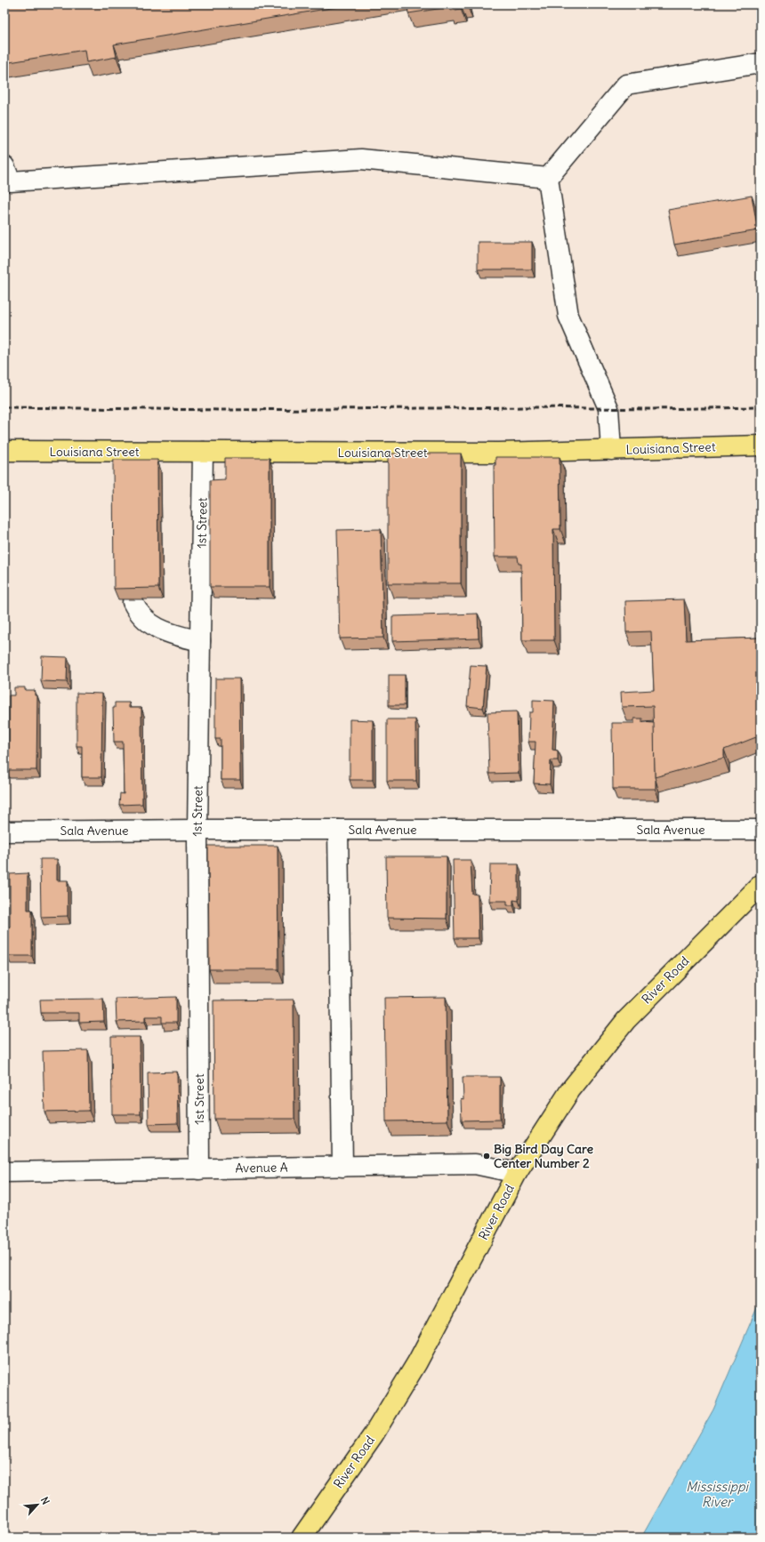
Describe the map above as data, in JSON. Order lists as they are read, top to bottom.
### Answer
{
  "streets": {
    "main road": ["Louisiana Street", "River Road"],
    "street": ["1st Street", "Sala Avenue", "Avenue A"]
  },
  "crossings": [
    ["Louisiana Street", "1st Street"],
    ["1st Street", "Sala Avenue"],
    ["1st Street", "Avenue A"],
    ["River Road", "Avenue A"]
  ],
  "water": ["Mississippi River"],
  "places": ["Big Bird Day Care Center Number 2"],
  "north": "top right"
}
